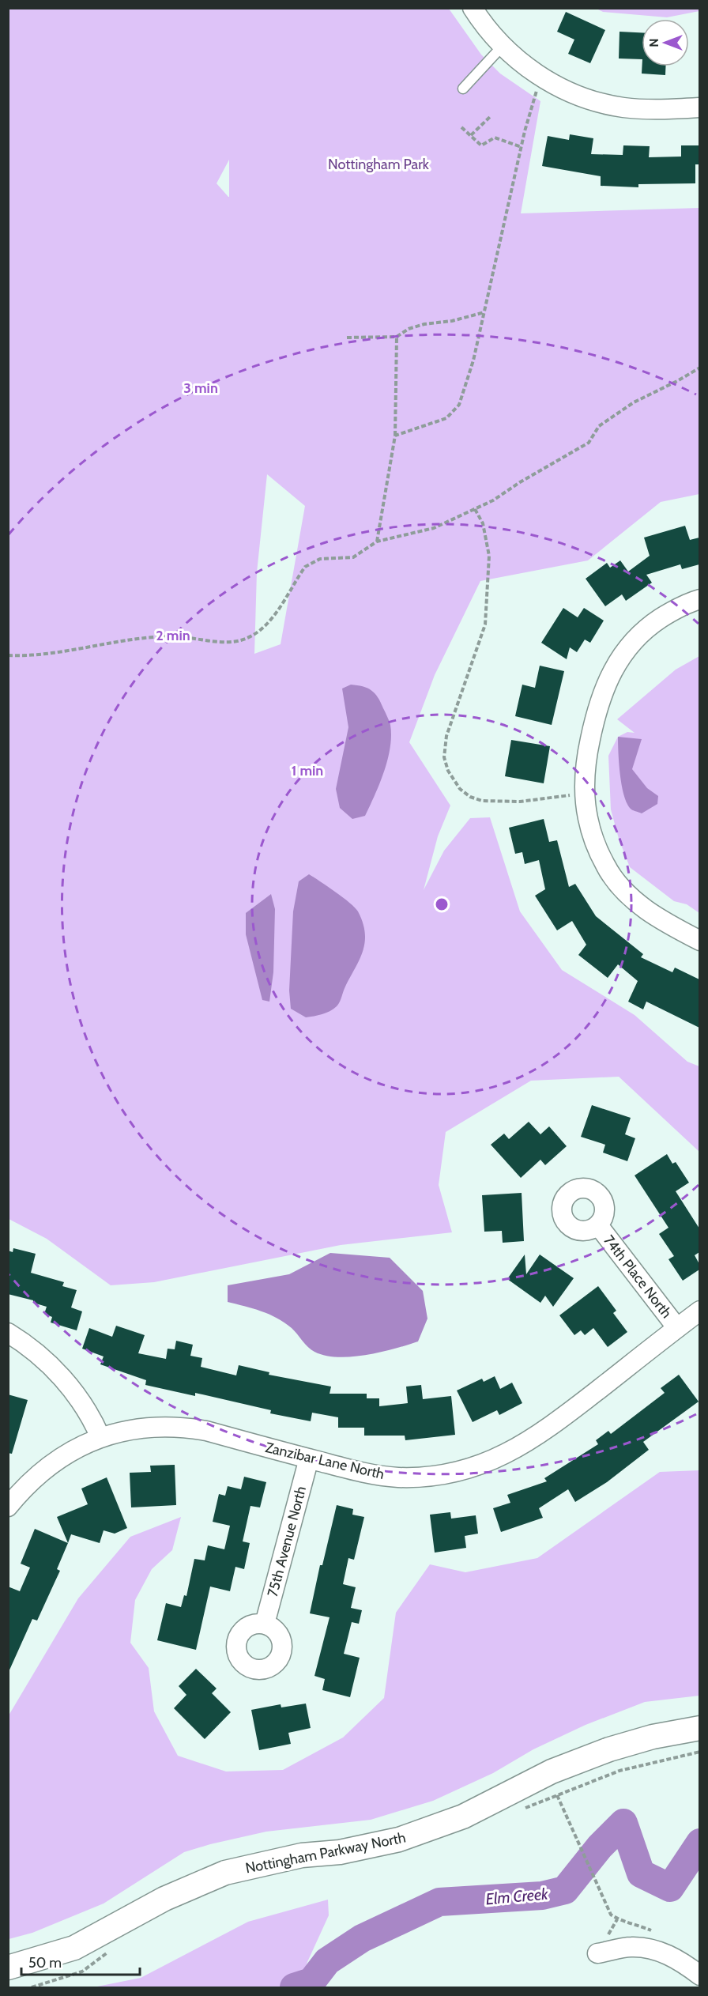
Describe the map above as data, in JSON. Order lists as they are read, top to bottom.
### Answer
{
  "streets": {
    "street": [
      "74th Place North",
      "Zanzibar Lane North",
      "75th Avenue North",
      "Nottingham Parkway North"
    ]
  },
  "crossings": [
    ["74th Place North", "Zanzibar Lane North"],
    ["Zanzibar Lane North", "75th Avenue North"]
  ],
  "water": ["Elm Creek"],
  "parks": ["Nottingham Park"],
  "scale_bar": "50 m",
  "north": "left",
  "rings": ["3 min", "2 min", "1 min"]
}
